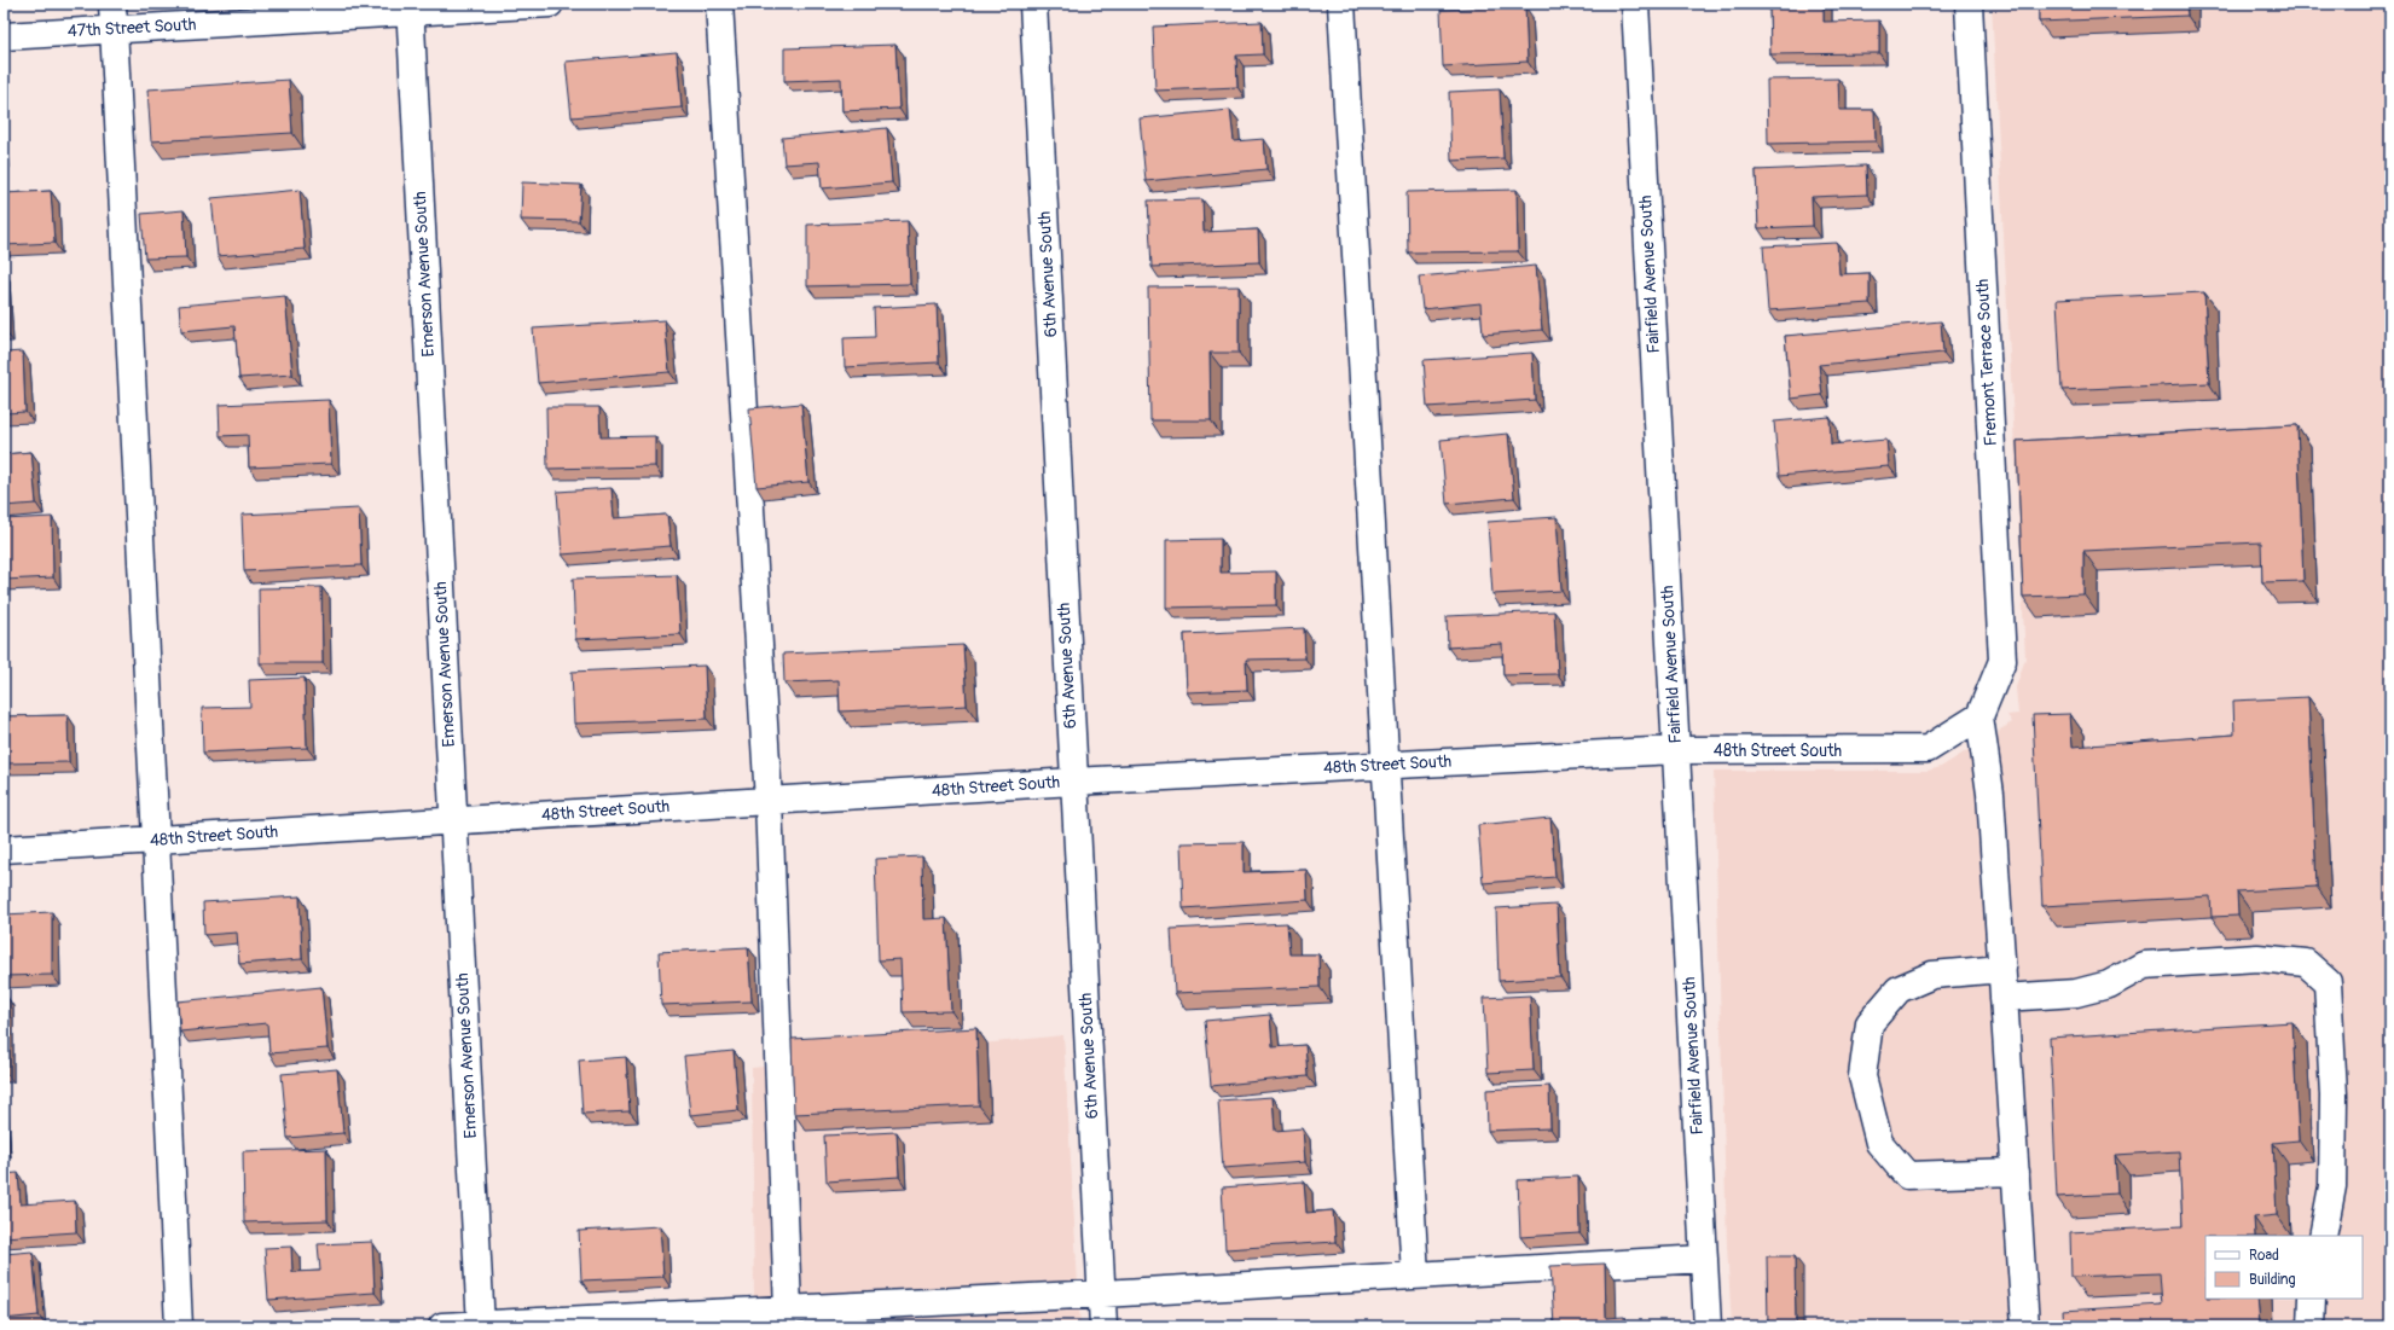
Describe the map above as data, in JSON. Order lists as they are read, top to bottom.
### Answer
{
  "streets": {
    "street": [
      "47th Street South",
      "Emerson Avenue South",
      "6th Avenue South",
      "Fairfield Avenue South",
      "Fremont Terrace South",
      "48th Street South"
    ]
  },
  "crossings": [
    ["47th Street South", "Emerson Avenue South"],
    ["Emerson Avenue South", "48th Street South"],
    ["6th Avenue South", "48th Street South"],
    ["Fairfield Avenue South", "48th Street South"],
    ["Fremont Terrace South", "48th Street South"]
  ],
  "legend": ["Road", "Building"]
}
